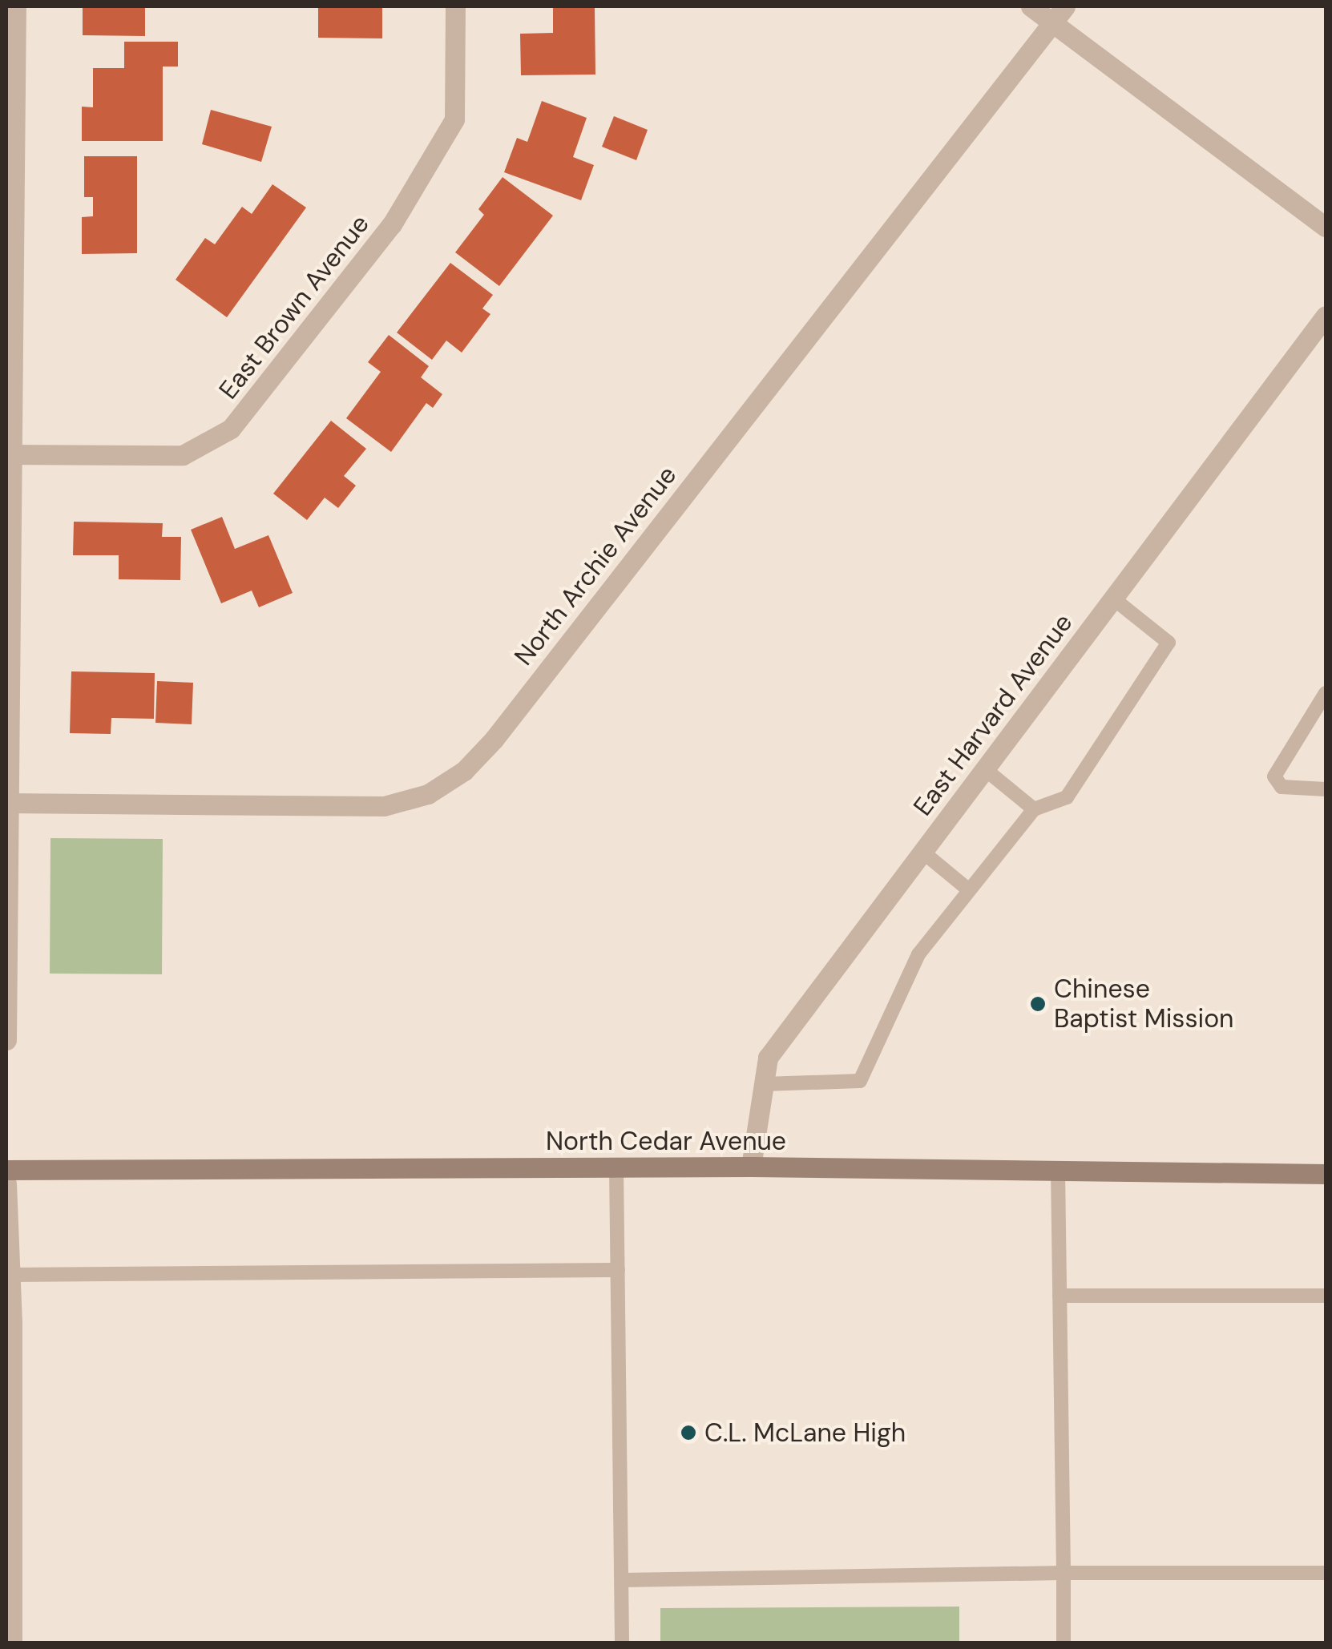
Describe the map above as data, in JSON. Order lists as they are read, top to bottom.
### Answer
{
  "streets": {
    "main road": ["North Cedar Avenue"],
    "street": ["East Brown Avenue", "North Archie Avenue", "East Harvard Avenue"]
  },
  "crossings": [
    ["East Harvard Avenue", "North Cedar Avenue"]
  ],
  "places": ["Chinese Baptist Mission", "C.L. McLane High"]
}
